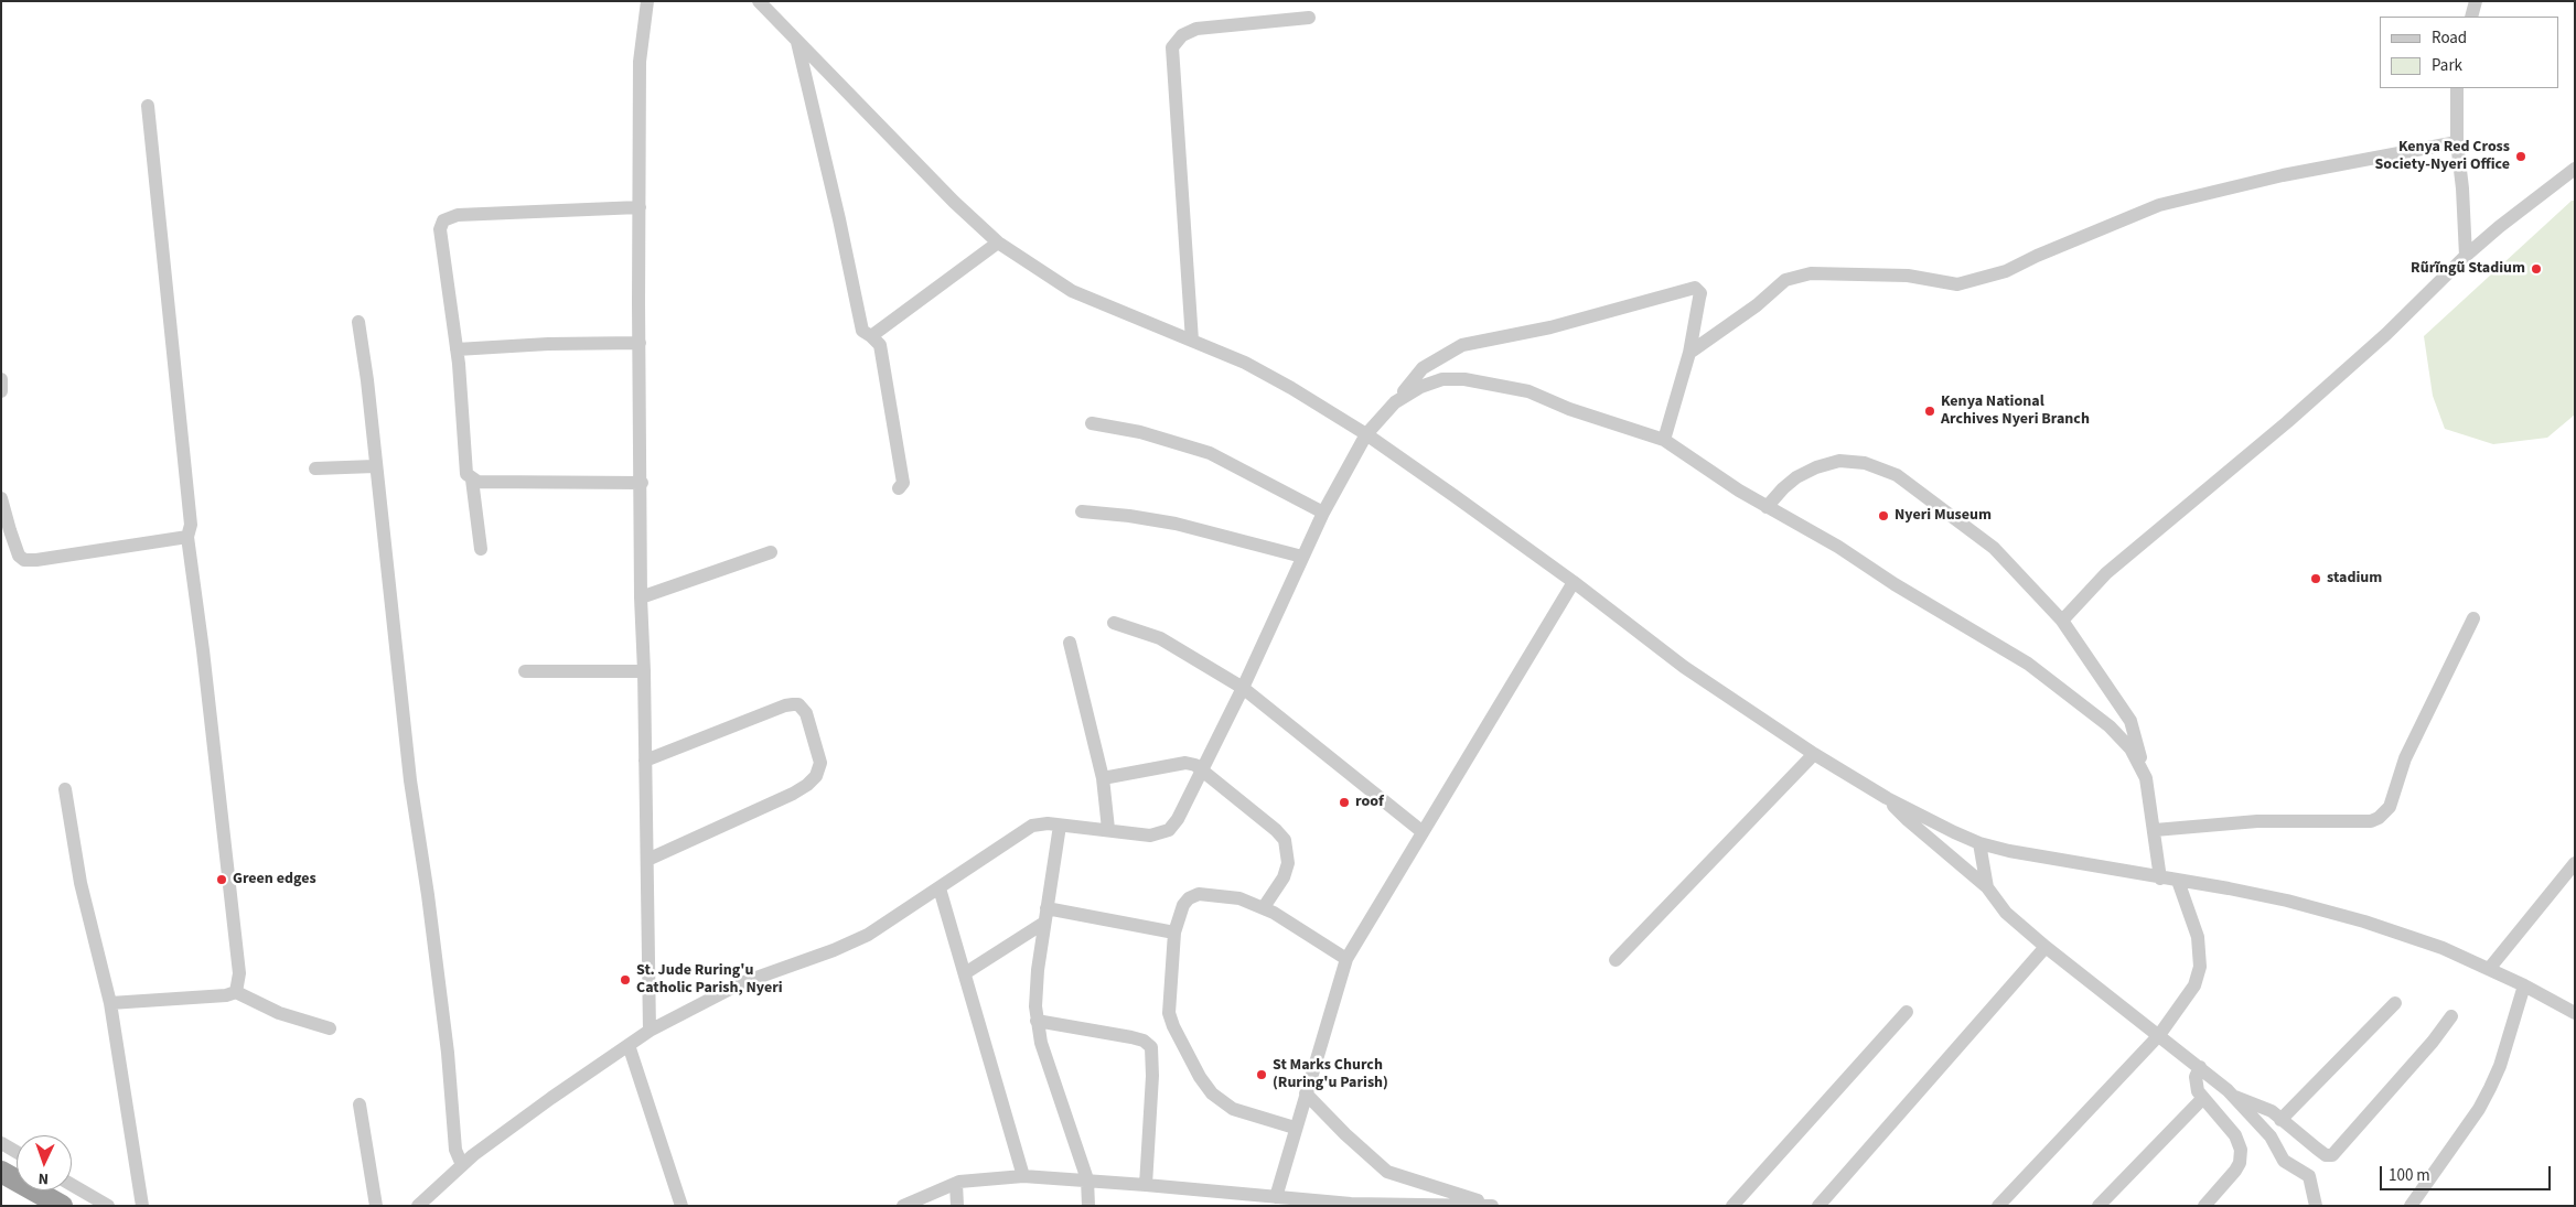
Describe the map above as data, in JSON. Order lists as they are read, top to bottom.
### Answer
{
  "places": [
    "Kenya Red Cross Society-Nyeri Office",
    "Rũrĩngũ Stadium",
    "Kenya National Archives Nyeri Branch",
    "Nyeri Museum",
    "stadium",
    "roof",
    "Green edges",
    "St. Jude Ruring'u Catholic Parish, Nyeri",
    "St Marks Church (Ruring'u Parish)"
  ],
  "legend": ["Road", "Park"],
  "scale_bar": "100 m",
  "north": "bottom"
}
